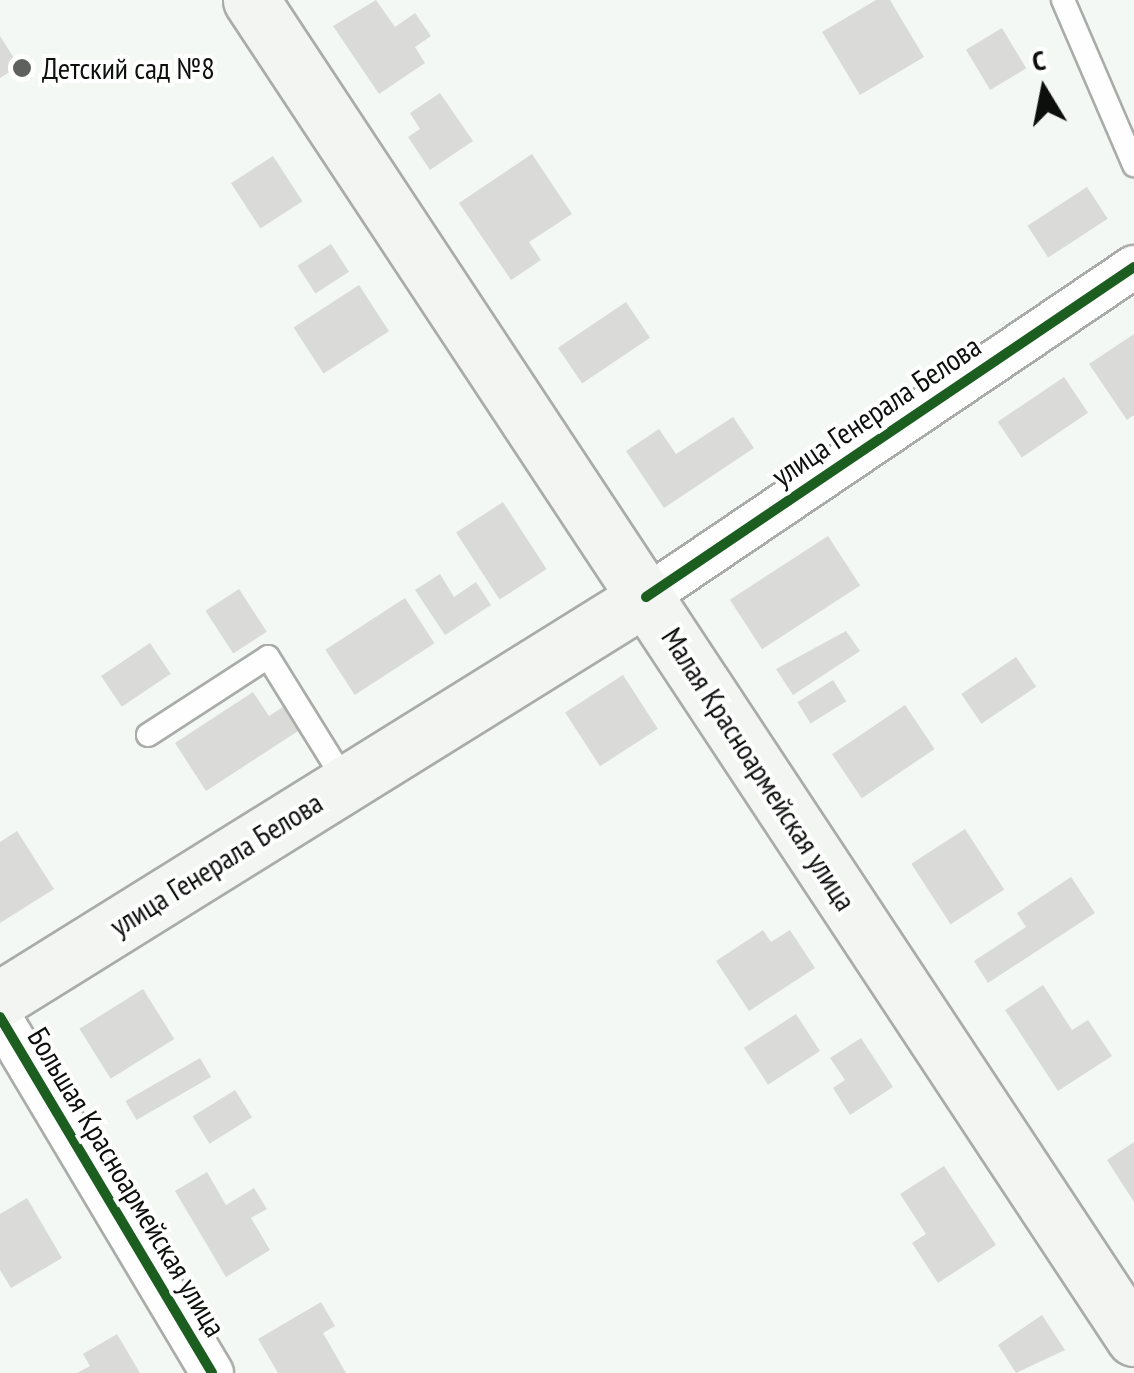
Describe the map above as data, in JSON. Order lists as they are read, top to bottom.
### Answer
{
  "streets": {
    "main road": ["улица Генерала Белова", "Малая Красноармейская улица"],
    "street": ["Большая Красноармейская улица"]
  },
  "crossings": [
    ["улица Генерала Белова", "Малая Красноармейская улица"]
  ],
  "places": ["Детский сад №8"],
  "north": "top"
}
